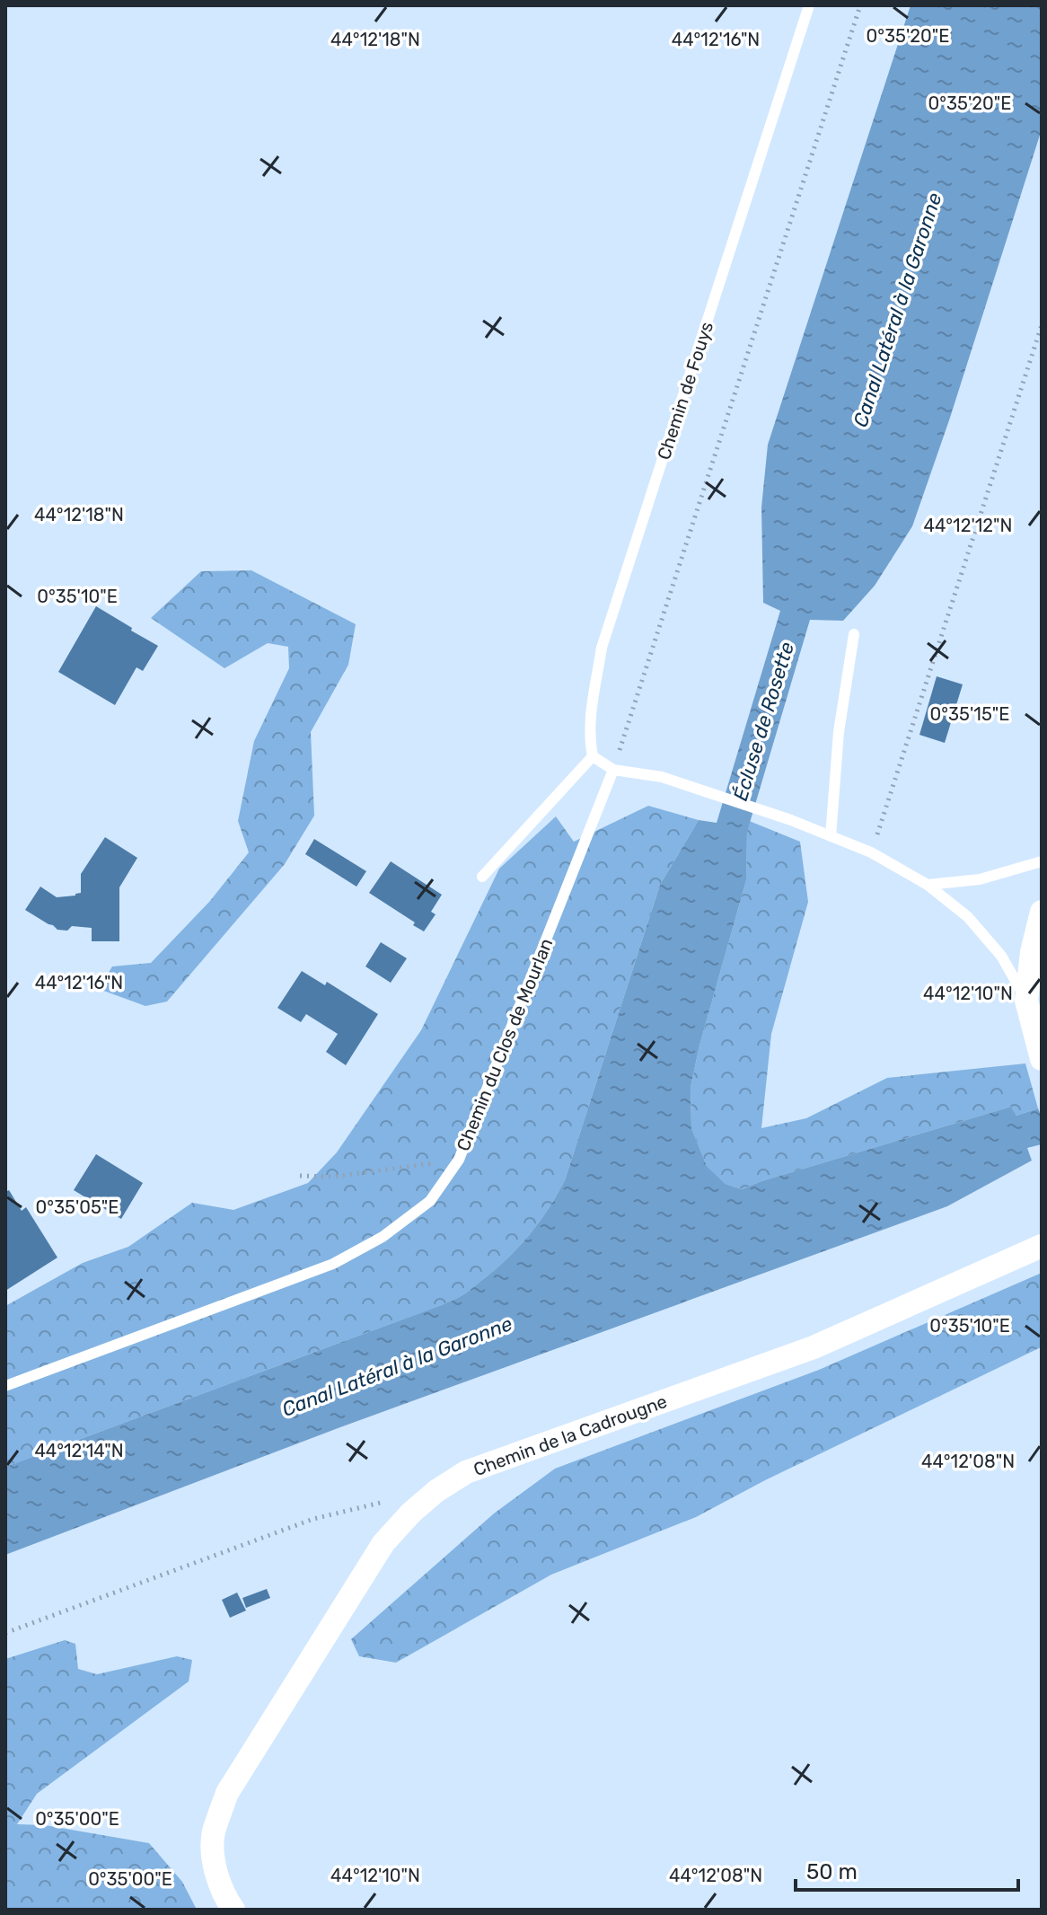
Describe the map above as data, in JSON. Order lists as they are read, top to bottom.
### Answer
{
  "streets": {
    "street": ["Chemin de la Cadrougne"],
    "lane": ["Chemin de Fouys", "Chemin du Clos de Mourlan"]
  },
  "water": ["Canal Latéral à la Garonne", "Écluse de Rosette"],
  "scale_bar": "50 m",
  "coordinates": [
    "0°35'20\"E",
    "44°12'18\"N",
    "44°12'16\"N",
    "44°12'12\"N",
    "0°35'10\"E",
    "0°35'15\"E",
    "44°12'10\"N",
    "0°35'05\"E",
    "44°12'14\"N",
    "44°12'08\"N",
    "0°35'00\"E"
  ]
}
